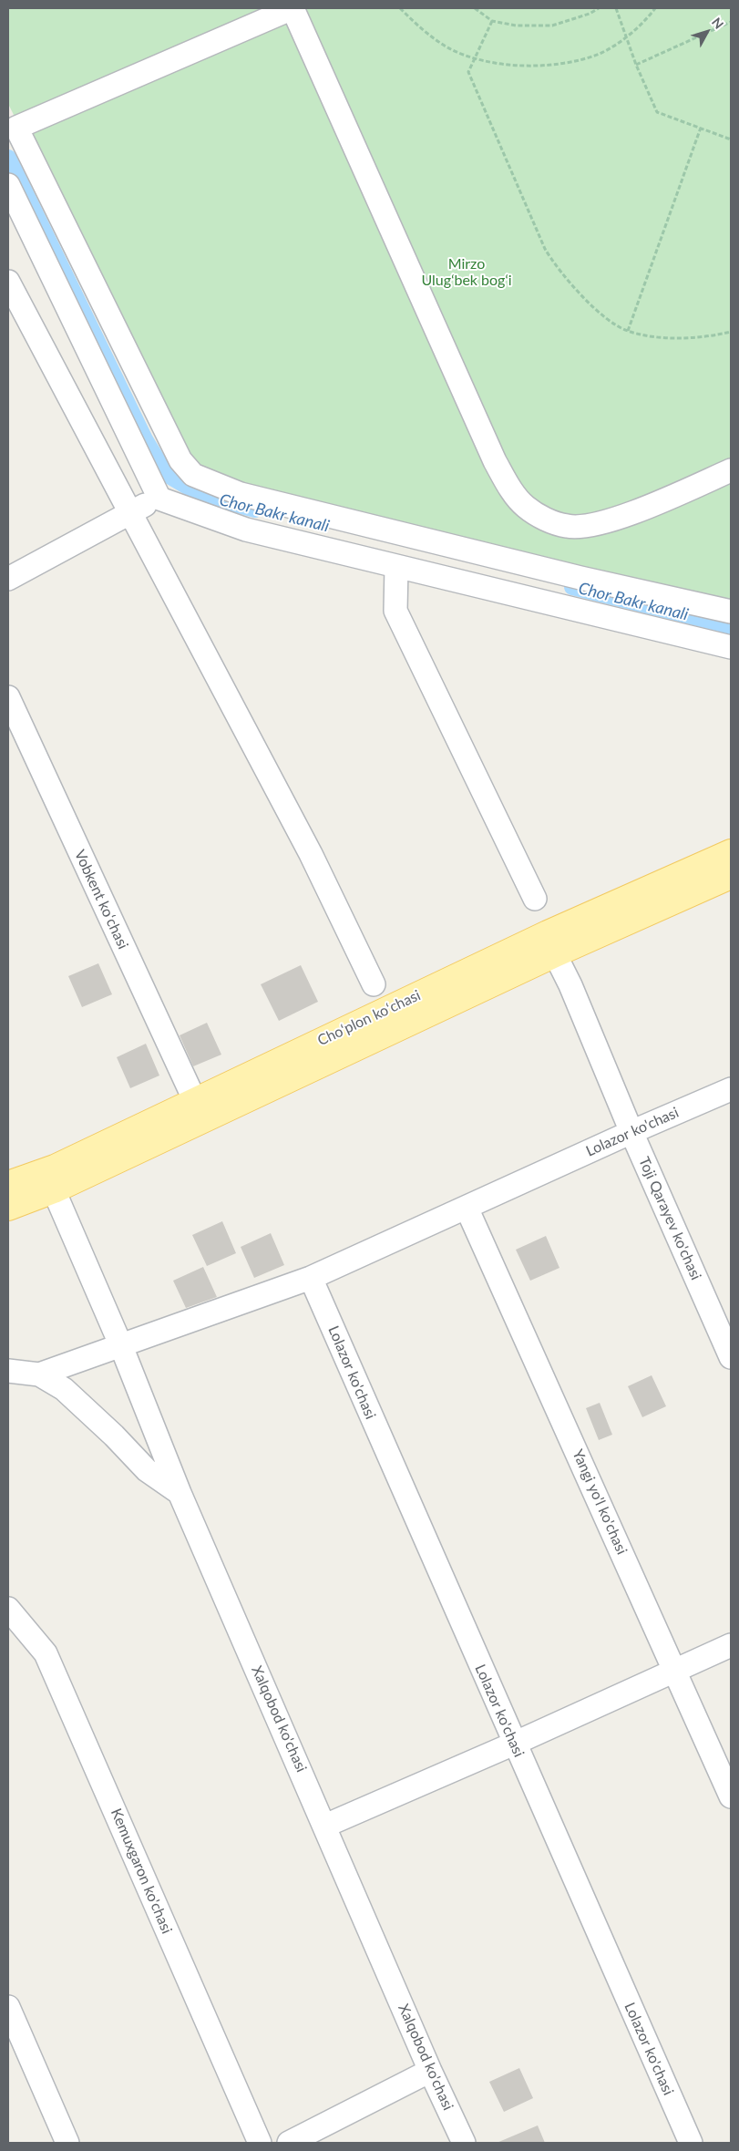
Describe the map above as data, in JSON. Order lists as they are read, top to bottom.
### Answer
{
  "streets": {
    "main road": ["Choʻplon koʻchasi"],
    "street": [
      "Vobkent koʻchasi",
      "Lolazor ko'chasi",
      "Toji Qarayev ko'chasi",
      "Yangi yo'l ko'chasi",
      "Xalqobod ko'chasi",
      "Kemuxgaron ko'chasi"
    ]
  },
  "crossings": [
    ["Vobkent koʻchasi", "Choʻplon koʻchasi"],
    ["Choʻplon koʻchasi", "Toji Qarayev ko'chasi"],
    ["Choʻplon koʻchasi", "Xalqobod ko'chasi"],
    ["Lolazor ko'chasi", "Toji Qarayev ko'chasi"],
    ["Lolazor ko'chasi", "Yangi yo'l ko'chasi"],
    ["Lolazor ko'chasi", "Xalqobod ko'chasi"]
  ],
  "water": ["Chor Bakr kanali"],
  "parks": ["Mirzo Ulugʻbek bogʻi"],
  "north": "top right"
}
